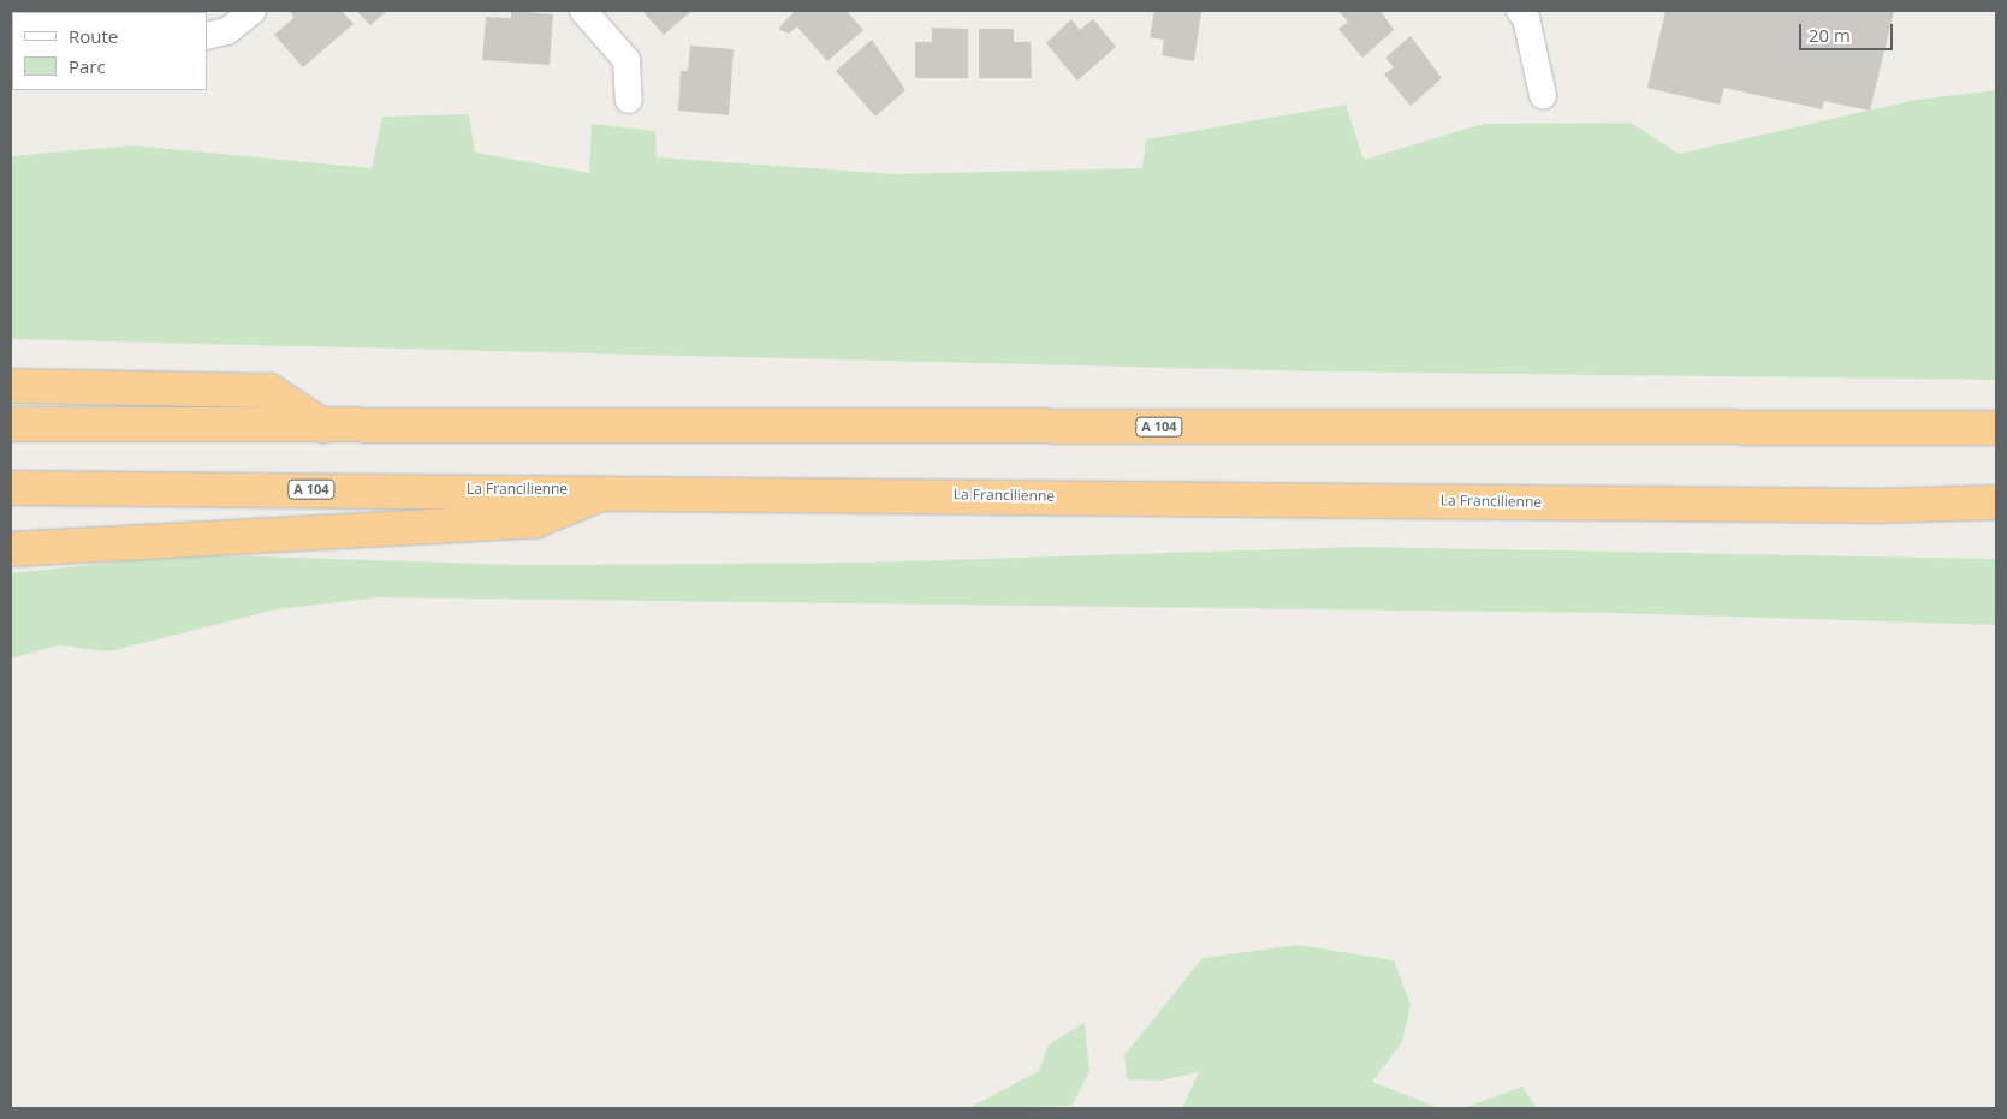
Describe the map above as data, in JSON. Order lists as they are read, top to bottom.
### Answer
{
  "streets": {
    "highway": ["A 104", "La Francilienne"]
  },
  "legend": ["Route", "Parc"],
  "scale_bar": "20 m"
}
